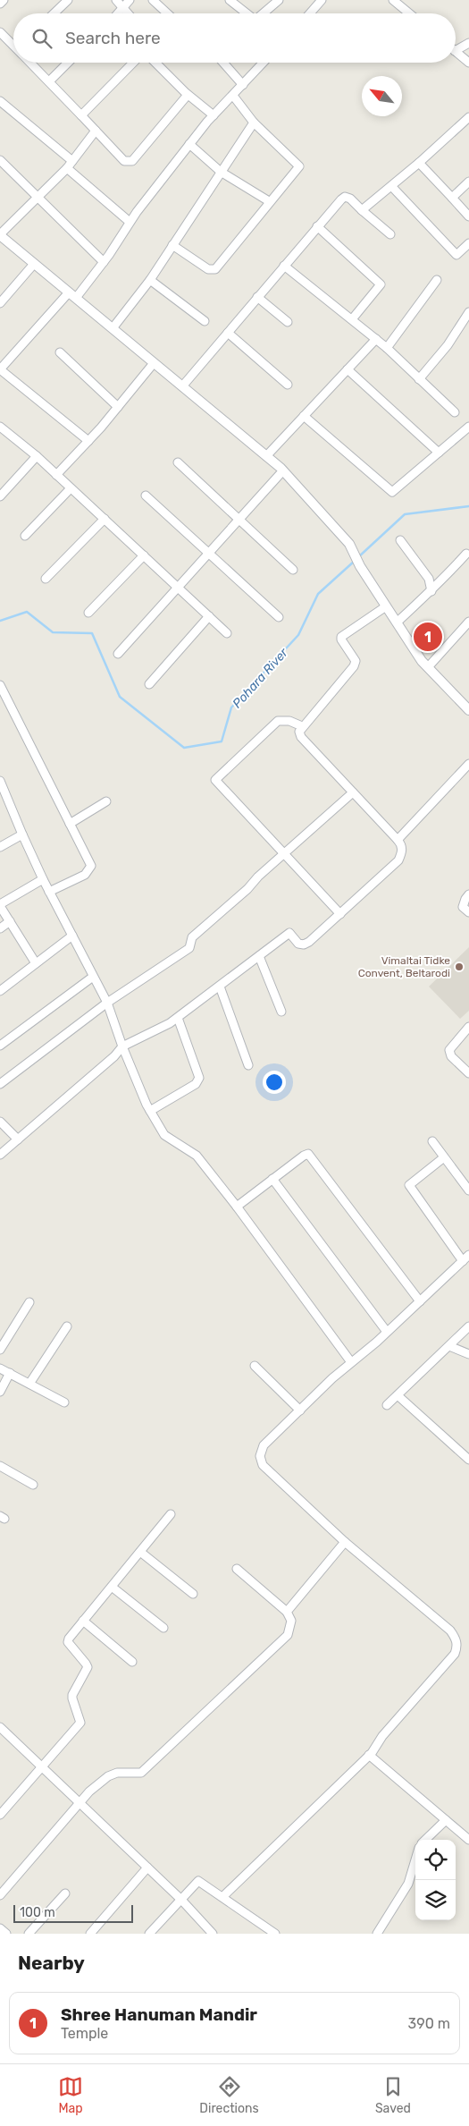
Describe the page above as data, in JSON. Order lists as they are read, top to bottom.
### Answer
{
  "water": ["Pohara River"],
  "places": ["Vimaltai Tidke Convent, Beltarodi"],
  "scale_bar": "100 m",
  "north": "top left",
  "page": {
    "search": "Search here",
    "pins": "1",
    "scale": "100 m",
    "heading": "Nearby",
    "list": [
      {
        "mark": "1",
        "name": "Shree Hanuman Mandir",
        "note": "Temple",
        "value": "390 m"
      }
    ],
    "nav": ["Map", "Directions", "Saved"]
  }
}
